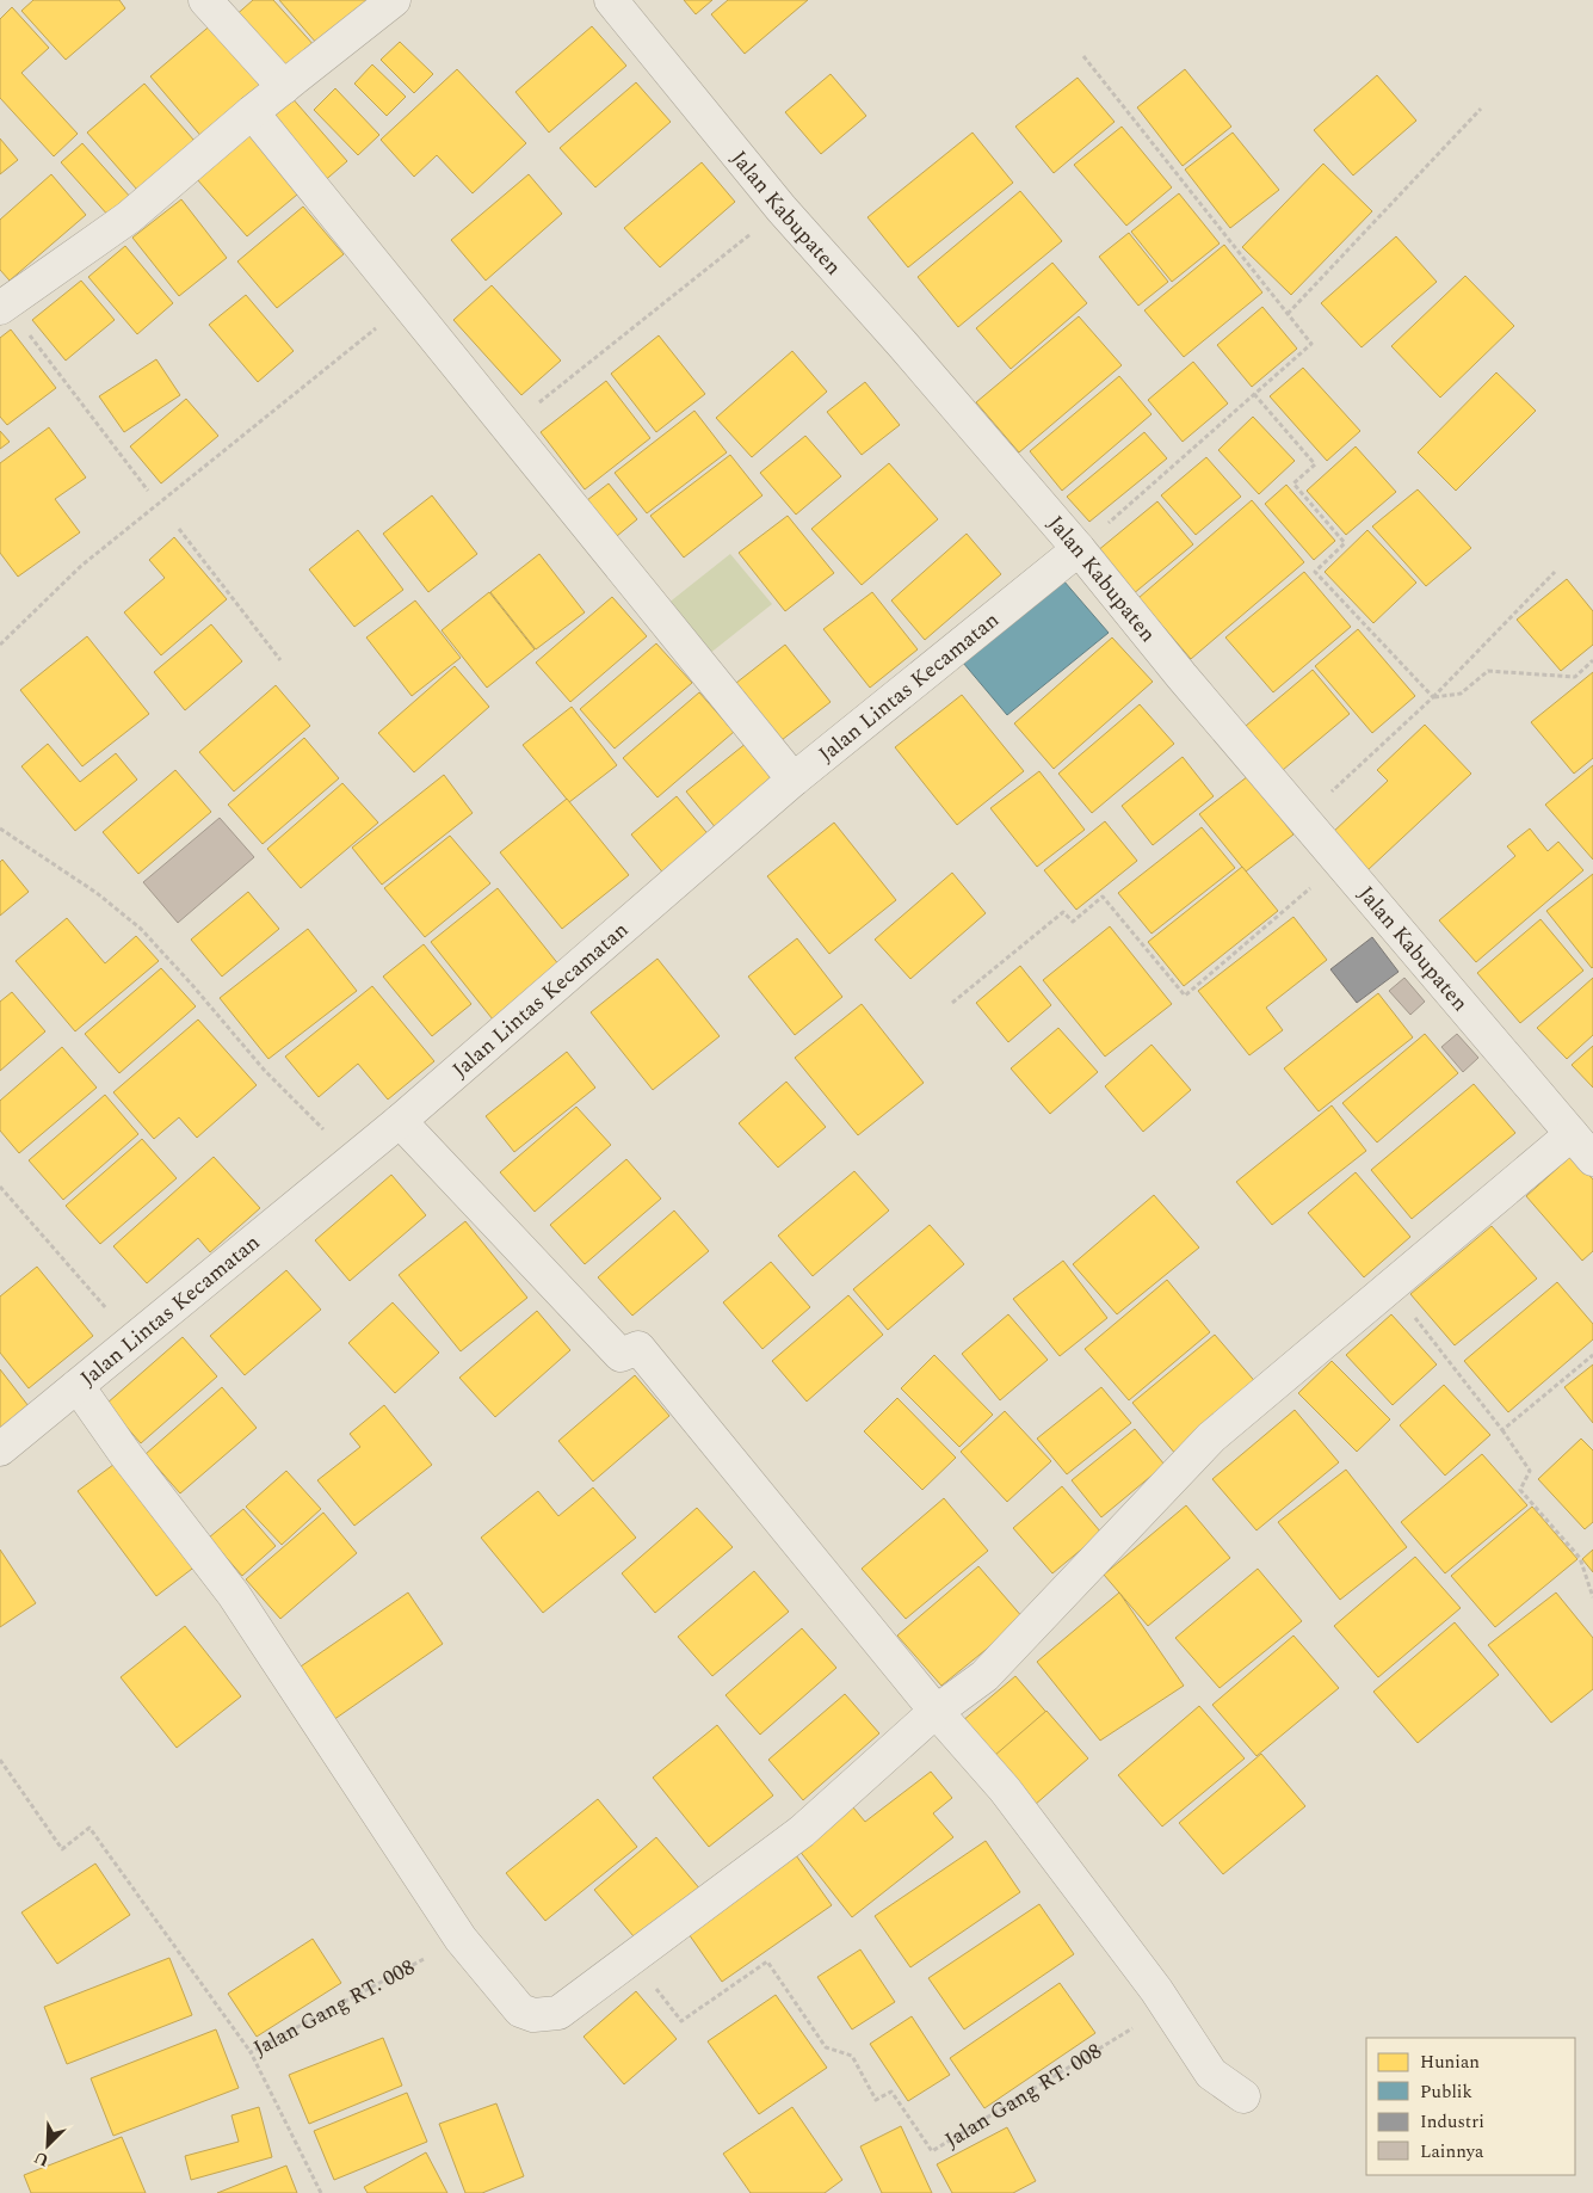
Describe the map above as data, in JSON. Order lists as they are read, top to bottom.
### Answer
{
  "streets": {
    "street": ["Jalan Kabupaten", "Jalan Lintas Kecamatan"],
    "path": ["Jalan Gang RT. 008"]
  },
  "crossings": [
    ["Jalan Kabupaten", "Jalan Lintas Kecamatan"]
  ],
  "legend": [
    "Hunian",
    "Publik",
    "Industri",
    "Lainnya"
  ],
  "north": "bottom left"
}
